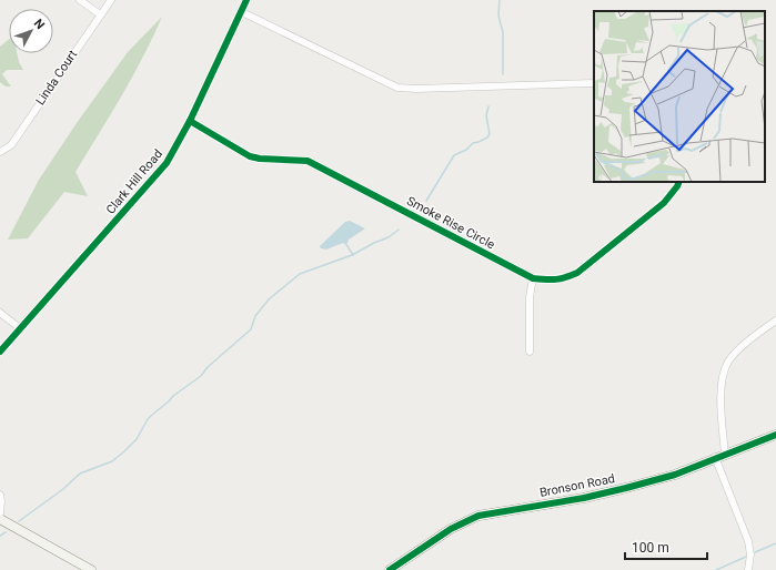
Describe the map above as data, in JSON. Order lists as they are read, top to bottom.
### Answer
{
  "streets": {
    "street": [
      "Linda Court",
      "Clark Hill Road",
      "Smoke Rise Circle",
      "Bronson Road"
    ]
  },
  "crossings": [
    ["Clark Hill Road", "Smoke Rise Circle"]
  ],
  "scale_bar": "100 m",
  "north": "top right"
}
